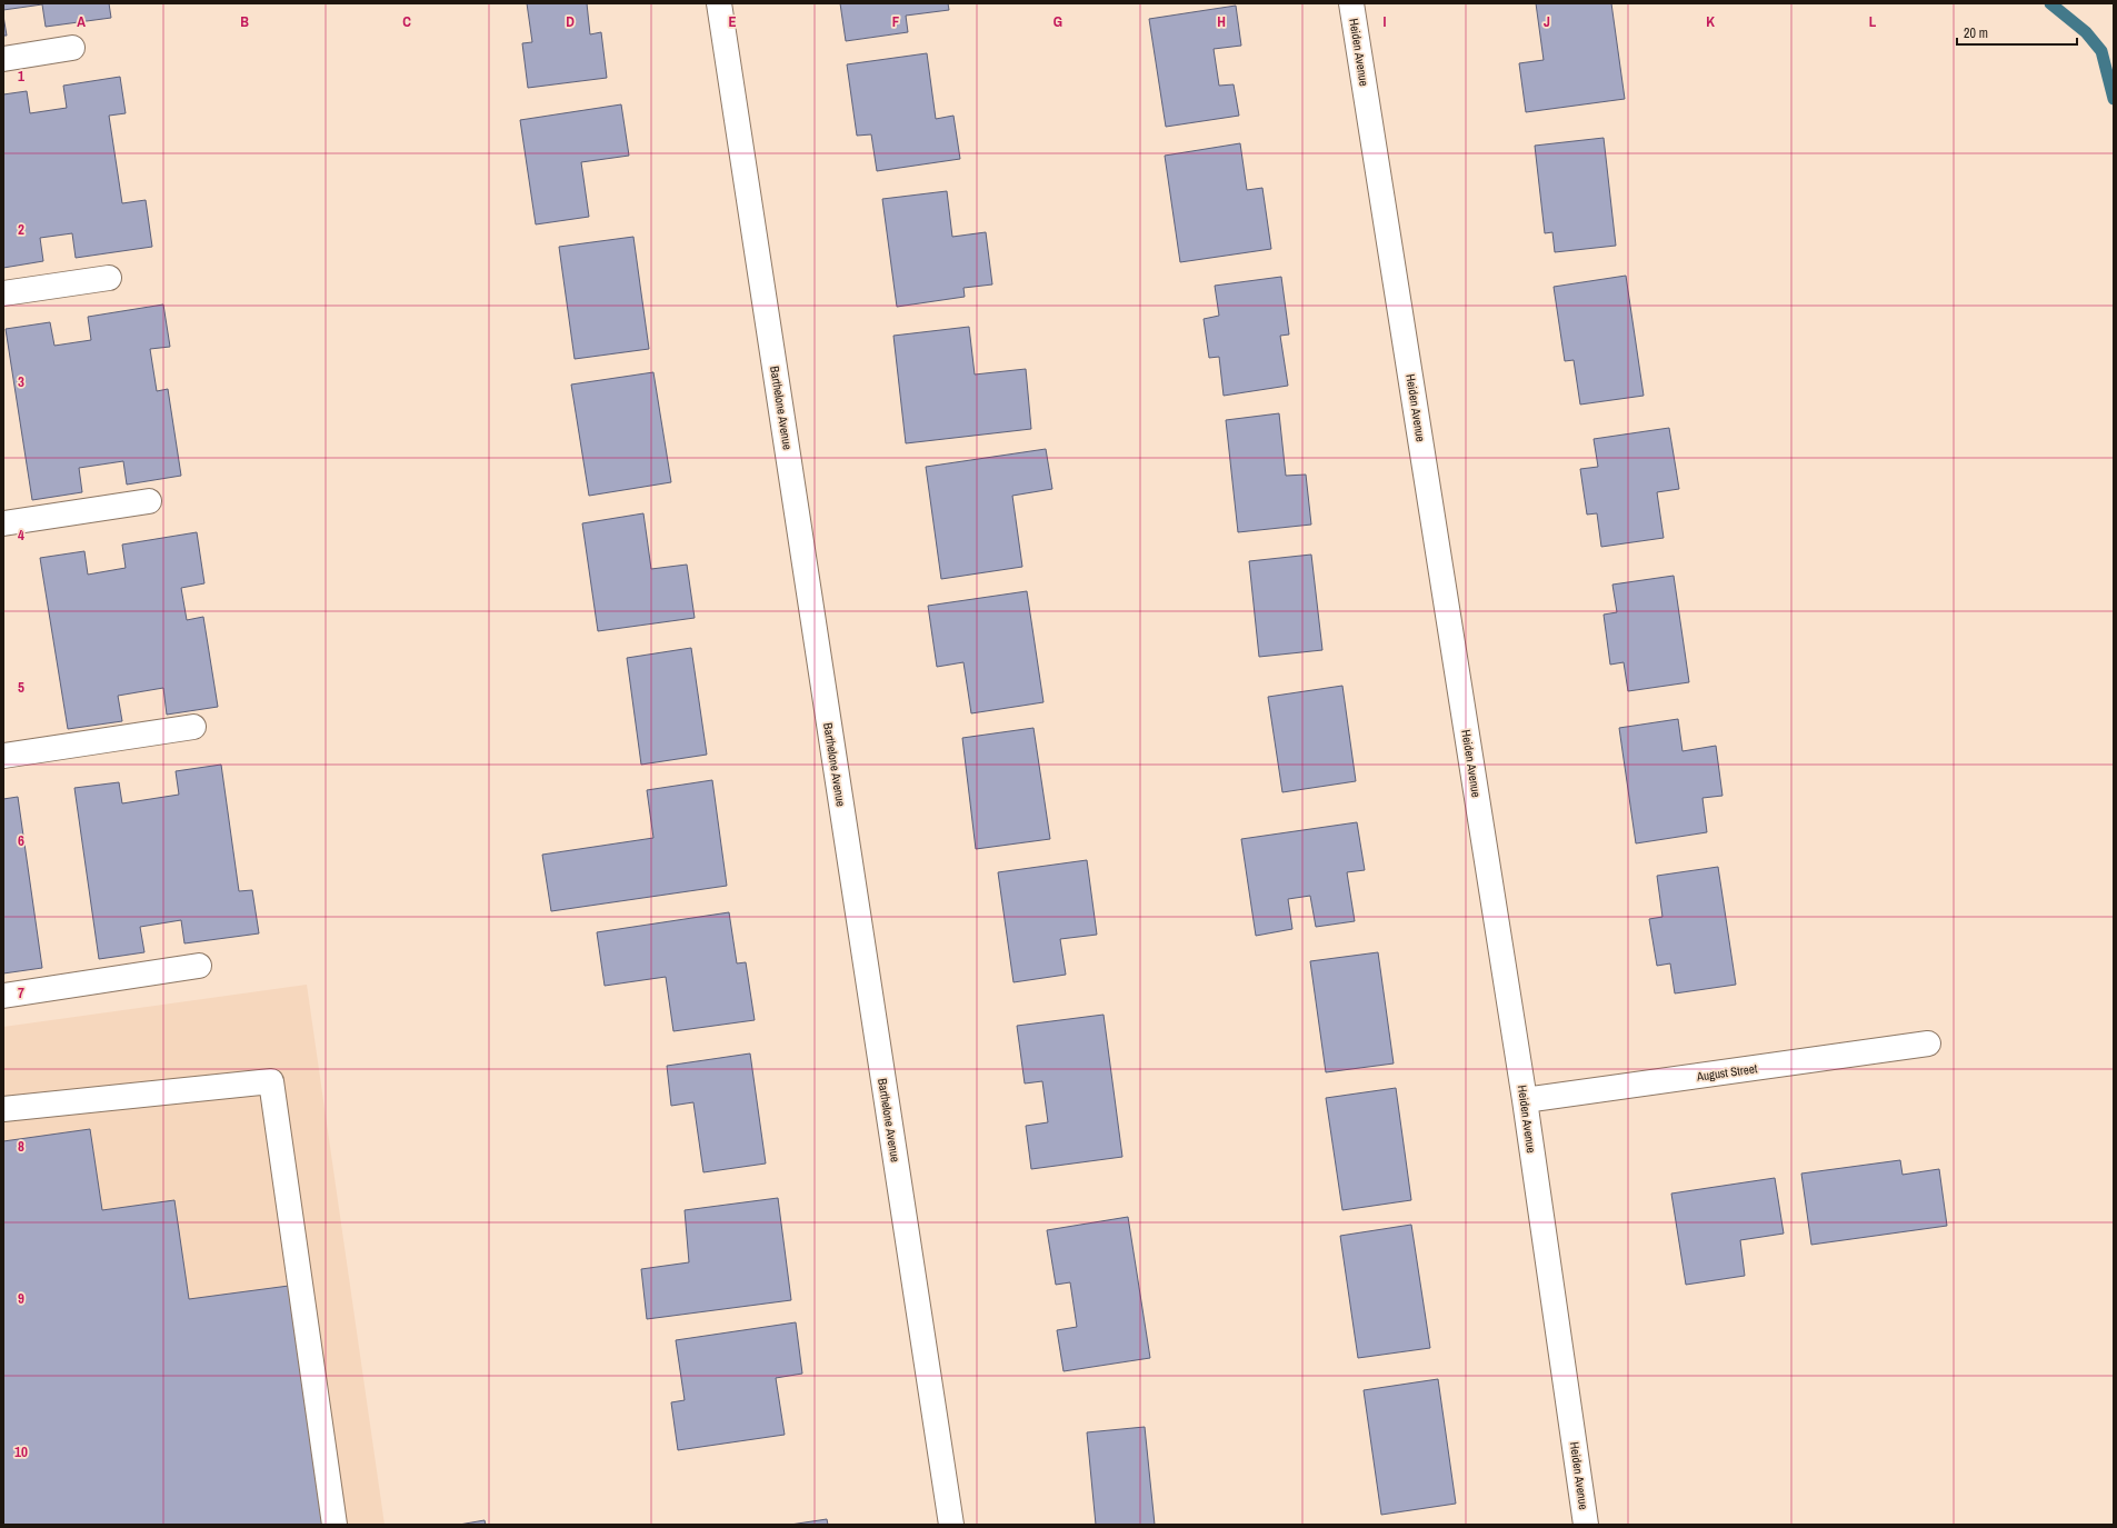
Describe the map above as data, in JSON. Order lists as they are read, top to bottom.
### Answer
{
  "streets": {
    "street": ["Heiden Avenue", "Barthelone Avenue", "August Street"]
  },
  "crossings": [
    ["Heiden Avenue", "August Street"]
  ],
  "scale_bar": "20 m",
  "grid": {
    "columns": [
      "A",
      "B",
      "C",
      "D",
      "E",
      "F",
      "G",
      "H",
      "I",
      "J",
      "K",
      "L"
    ],
    "rows": [
      "1",
      "2",
      "3",
      "4",
      "5",
      "6",
      "7",
      "8",
      "9",
      "10"
    ]
  }
}
